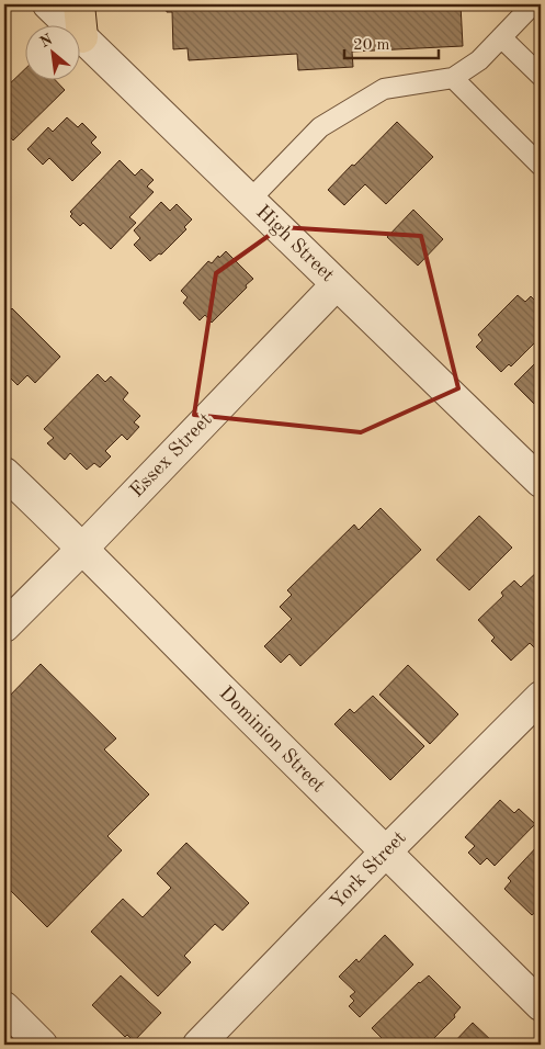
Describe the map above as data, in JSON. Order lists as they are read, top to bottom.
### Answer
{
  "streets": {
    "street": [
      "High Street",
      "Essex Street",
      "Dominion Street",
      "York Street"
    ]
  },
  "crossings": [
    ["High Street", "Essex Street"],
    ["Essex Street", "Dominion Street"],
    ["Dominion Street", "York Street"]
  ],
  "scale_bar": "20 m",
  "north": "top left"
}
